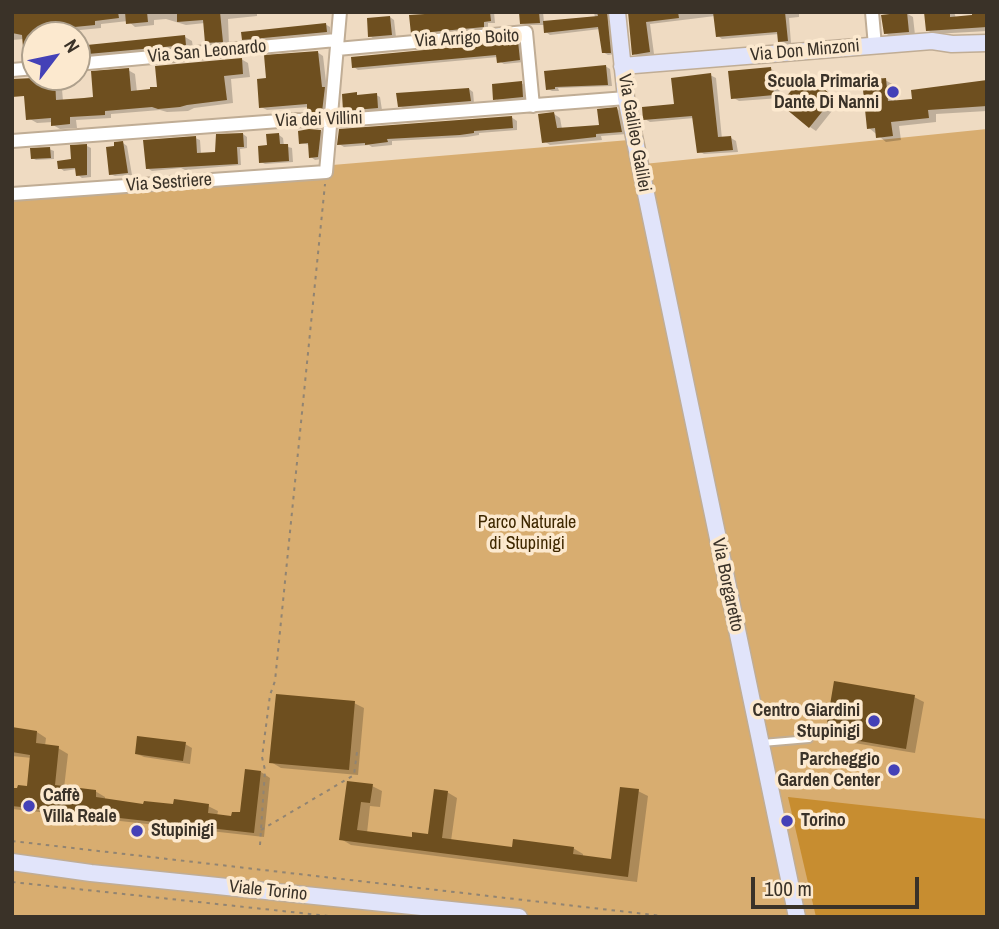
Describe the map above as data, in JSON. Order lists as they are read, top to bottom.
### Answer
{
  "streets": {
    "street": [
      "Via Arrigo Boito",
      "Via Don Minzoni",
      "Via San Leonardo",
      "Via dei Villini",
      "Via Galileo Galilei",
      "Via Sestriere",
      "Via Borgaretto",
      "Viale Torino"
    ]
  },
  "crossings": [
    ["Via Arrigo Boito", "Via San Leonardo"],
    ["Via Arrigo Boito", "Via dei Villini"],
    ["Via Don Minzoni", "Via Galileo Galilei"],
    ["Via dei Villini", "Via Galileo Galilei"],
    ["Via Galileo Galilei", "Via Borgaretto"]
  ],
  "parks": ["Parco Naturale di Stupinigi"],
  "places": [
    "Scuola Primaria Dante Di Nanni",
    "Centro Giardini Stupinigi",
    "Parcheggio Garden Center",
    "Caffè Villa Reale",
    "Torino",
    "Stupinigi"
  ],
  "scale_bar": "100 m",
  "north": "top right"
}
